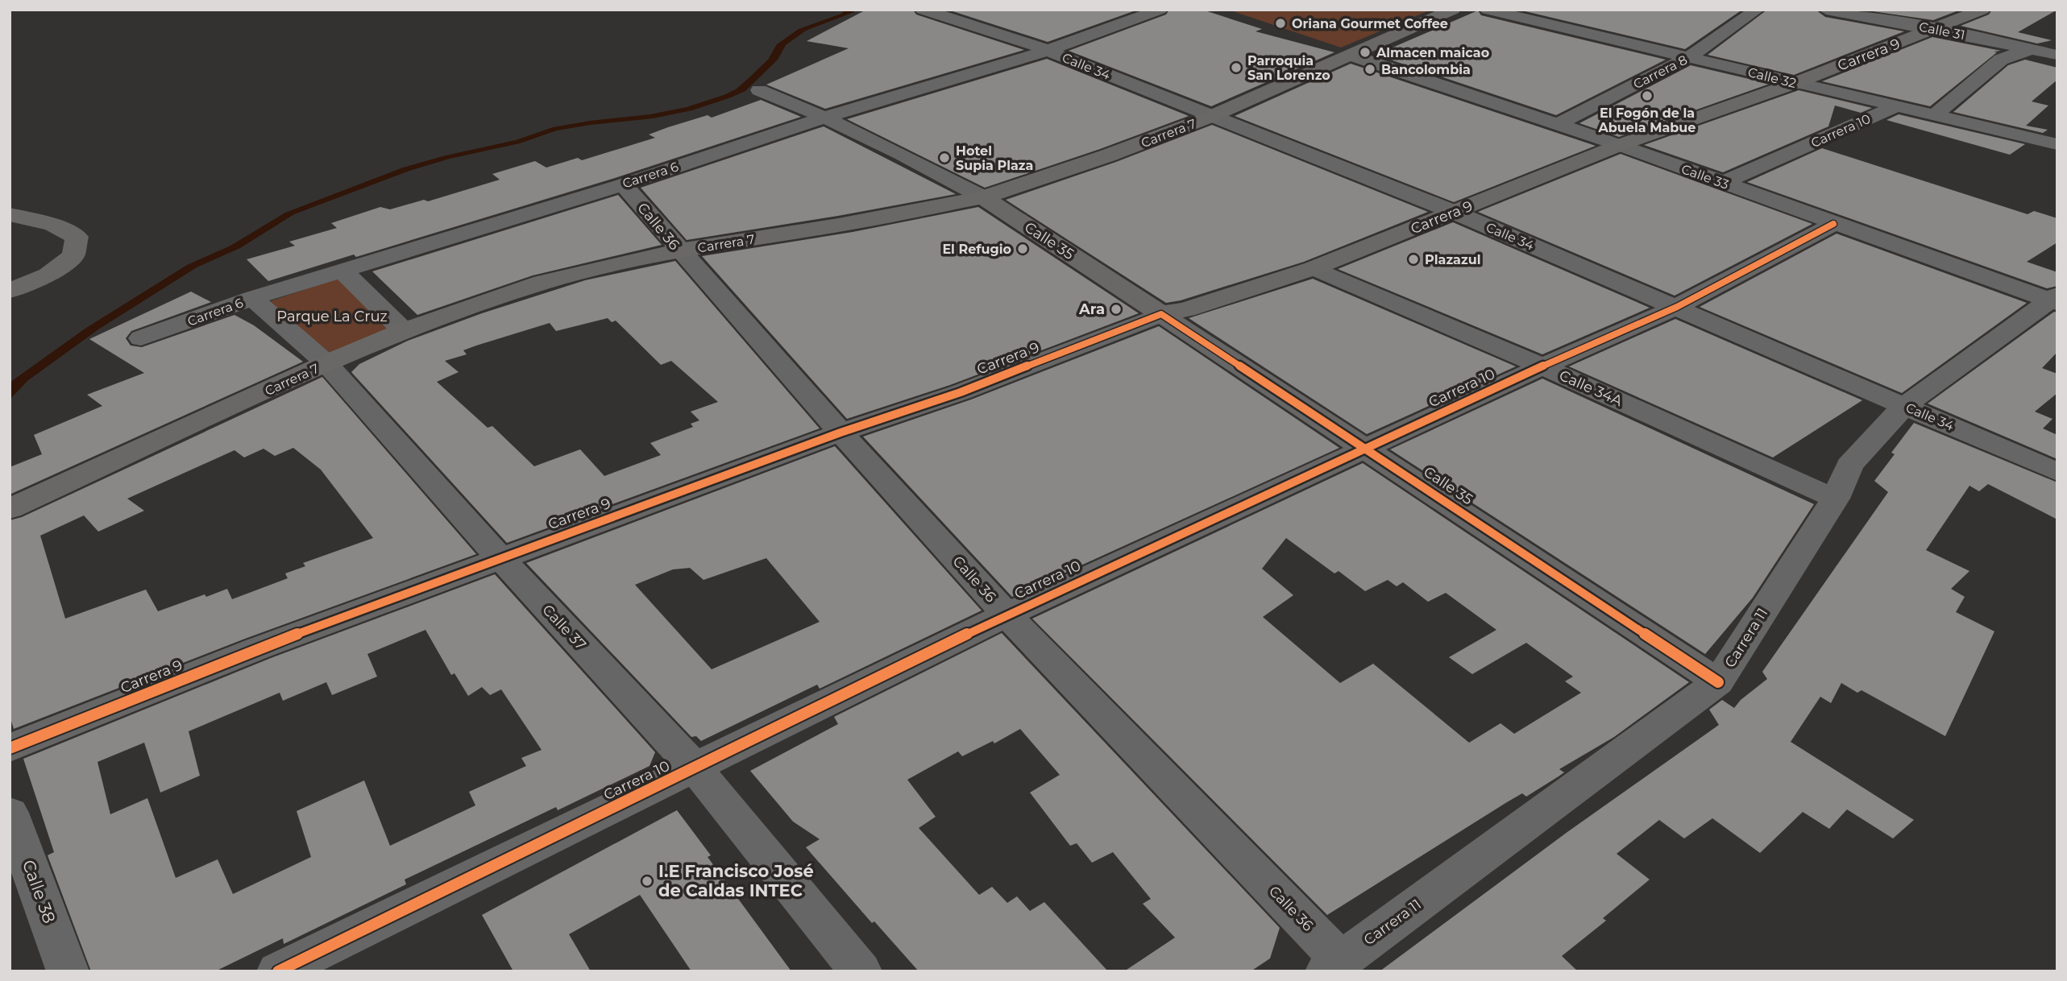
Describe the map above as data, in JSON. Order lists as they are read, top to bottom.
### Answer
{
  "streets": {
    "main road": ["Carrera 9", "Carrera 7", "Calle 35"],
    "street": [
      "Calle 31",
      "Calle 34",
      "Carrera 8",
      "Calle 32",
      "Carrera 10",
      "Carrera 6",
      "Calle 33",
      "Calle 36",
      "Calle 34A",
      "Calle 37",
      "Carrera 11",
      "Calle 38"
    ]
  },
  "crossings": [
    ["Calle 31", "Carrera 9"],
    ["Carrera 9", "Calle 34"],
    ["Carrera 9", "Calle 32"],
    ["Carrera 9", "Calle 33"],
    ["Carrera 9", "Calle 36"],
    ["Carrera 9", "Calle 35"],
    ["Carrera 9", "Calle 34A"],
    ["Carrera 9", "Calle 37"],
    ["Calle 34", "Carrera 10"],
    ["Calle 34", "Carrera 7"],
    ["Calle 34", "Carrera 6"],
    ["Calle 34", "Carrera 11"],
    ["Carrera 8", "Calle 32"],
    ["Carrera 8", "Calle 33"],
    ["Calle 32", "Carrera 10"],
    ["Carrera 10", "Calle 33"],
    ["Carrera 10", "Calle 36"],
    ["Carrera 10", "Calle 35"],
    ["Carrera 10", "Calle 34A"],
    ["Carrera 10", "Calle 37"],
    ["Carrera 7", "Calle 33"],
    ["Carrera 7", "Calle 36"],
    ["Carrera 7", "Calle 35"],
    ["Carrera 7", "Calle 37"],
    ["Carrera 6", "Calle 36"],
    ["Carrera 6", "Calle 35"],
    ["Carrera 6", "Calle 37"],
    ["Calle 33", "Carrera 11"],
    ["Calle 36", "Carrera 11"],
    ["Calle 35", "Carrera 11"],
    ["Calle 34A", "Carrera 11"]
  ],
  "parks": ["Parque La Cruz"],
  "places": [
    "Oriana Gourmet Coffee",
    "Almacen maicao",
    "Parroquia San Lorenzo",
    "Bancolombia",
    "El Fogón de la Abuela Mabue",
    "Hotel Supia Plaza",
    "El Refugio",
    "Plazazul",
    "Ara",
    "I.E Francisco José de Caldas INTEC"
  ]
}
